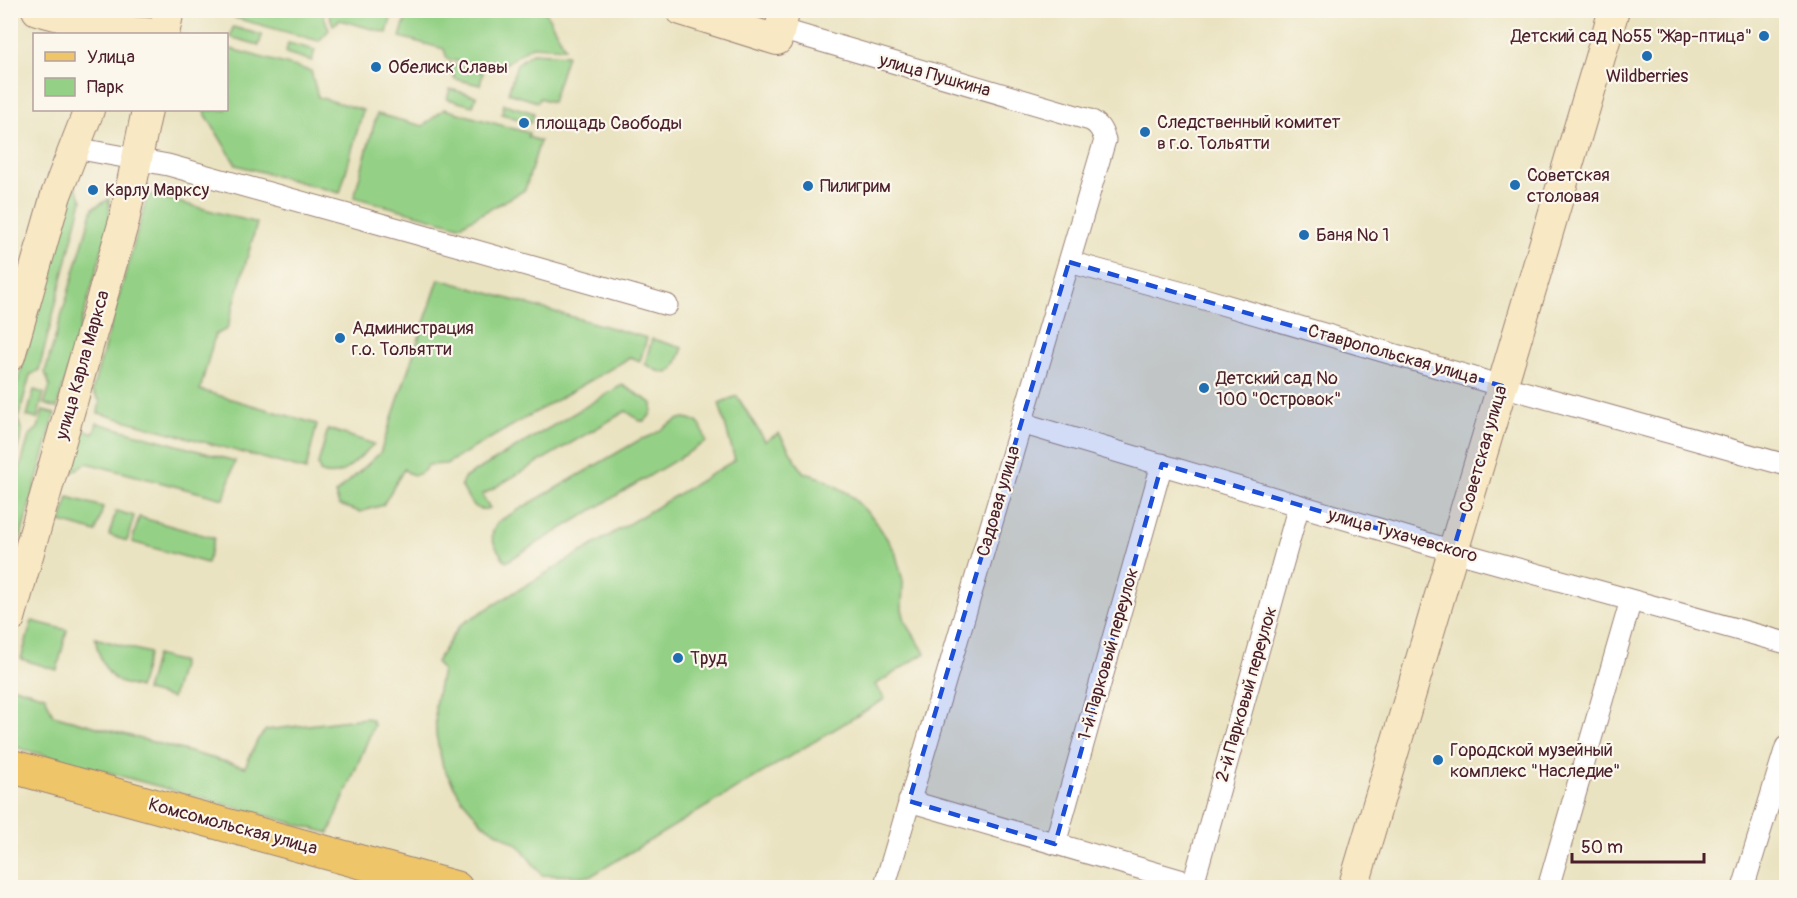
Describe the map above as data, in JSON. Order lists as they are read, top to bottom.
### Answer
{
  "streets": {
    "main road": ["улица Карла Маркса", "Советская улица", "Комсомольская улица"],
    "street": [
      "улица Пушкина",
      "Ставропольская улица",
      "Садовая улица",
      "улица Тухачевского",
      "1-й Парковый переулок",
      "2-й Парковый переулок"
    ]
  },
  "crossings": [
    ["улица Пушкина", "Садовая улица"],
    ["Ставропольская улица", "Советская улица"],
    ["Ставропольская улица", "Садовая улица"],
    ["Советская улица", "улица Тухачевского"],
    ["Садовая улица", "улица Тухачевского"],
    ["улица Тухачевского", "1-й Парковый переулок"],
    ["улица Тухачевского", "2-й Парковый переулок"]
  ],
  "places": [
    "Детский сад №55 \"Жар-птица\"",
    "Wildberries",
    "Обелиск Славы",
    "площадь Свободы",
    "Следственный комитет в г.о. Тольятти",
    "Советская столовая",
    "Пилигрим",
    "Карлу Марксу",
    "Баня № 1",
    "Администрация г.о. Тольятти",
    "Детский сад № 100 \"Островок\"",
    "Труд",
    "Городской музейный комплекс \"Наследие\""
  ],
  "legend": ["Улица", "Парк"],
  "scale_bar": "50 m"
}
